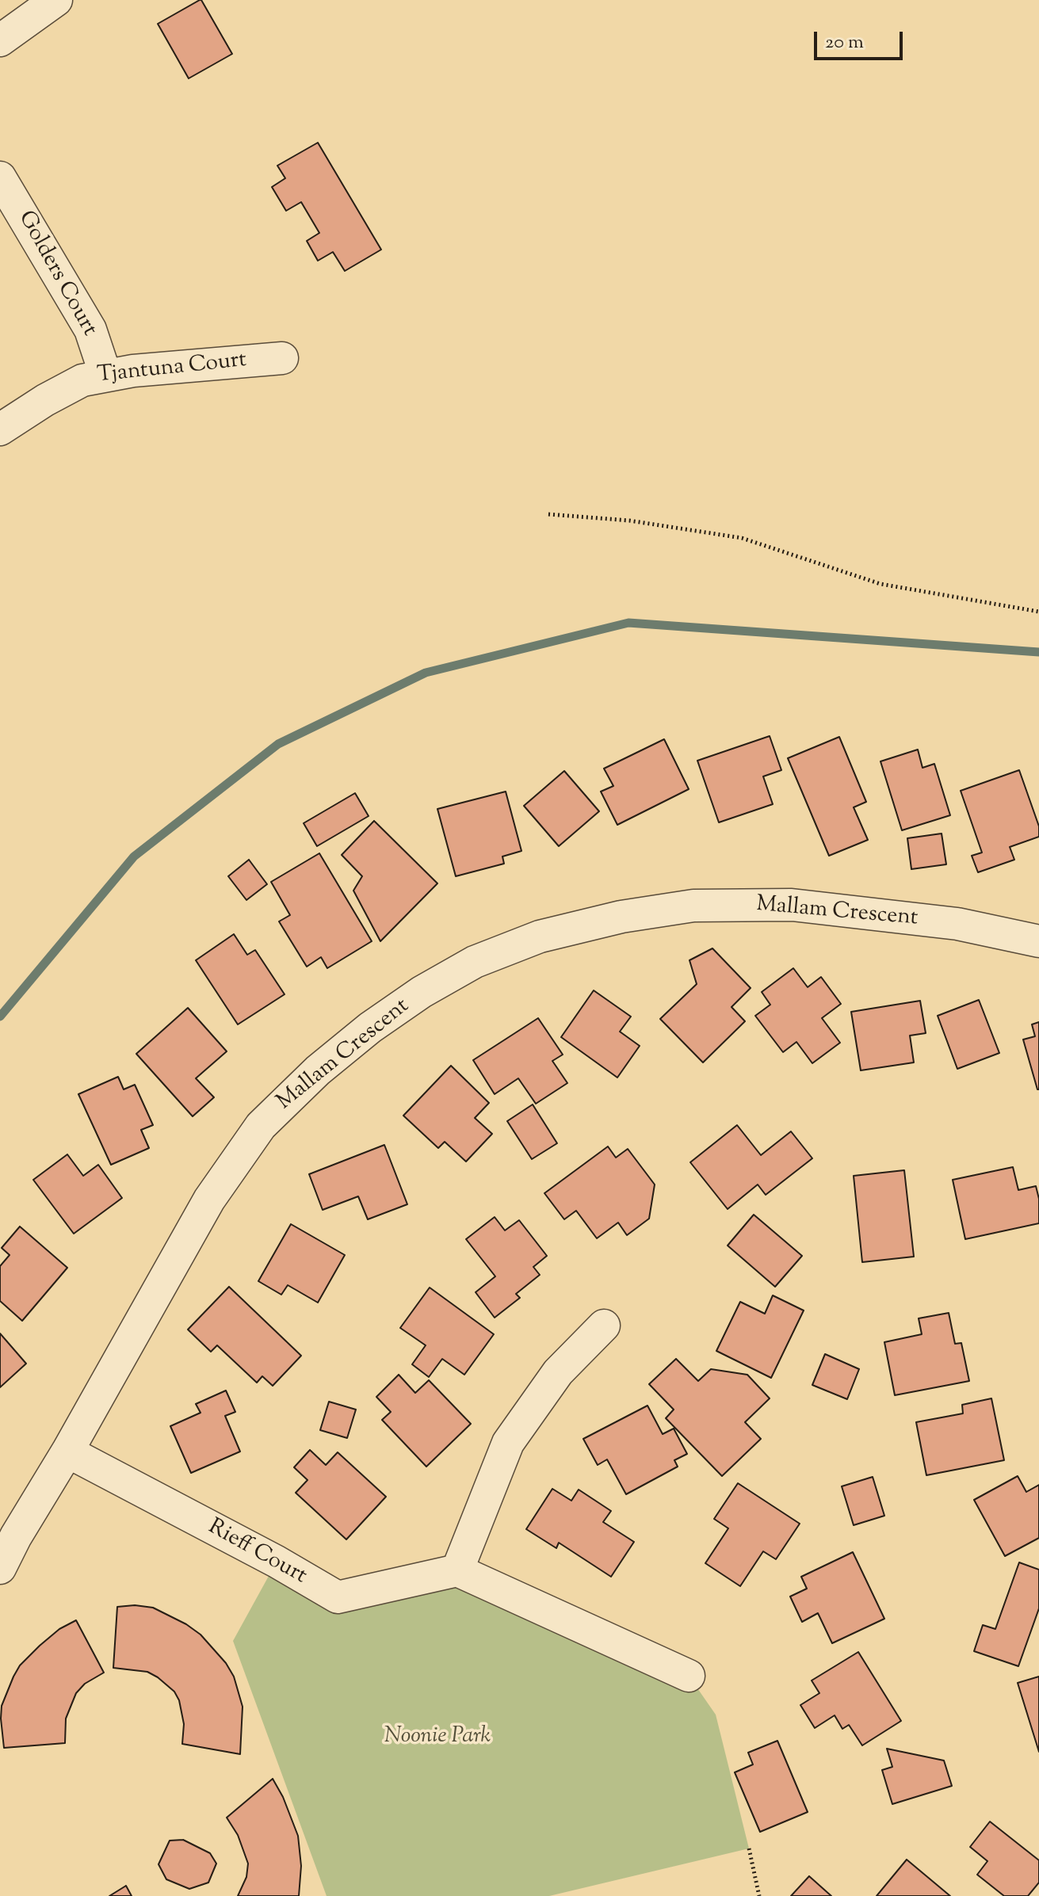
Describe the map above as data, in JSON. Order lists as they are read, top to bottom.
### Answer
{
  "streets": {
    "street": [
      "Golders Court",
      "Tjantuna Court",
      "Mallam Crescent",
      "Rieff Court"
    ]
  },
  "crossings": [
    ["Golders Court", "Tjantuna Court"],
    ["Mallam Crescent", "Rieff Court"]
  ],
  "parks": ["Noonie Park"],
  "scale_bar": "20 m"
}
